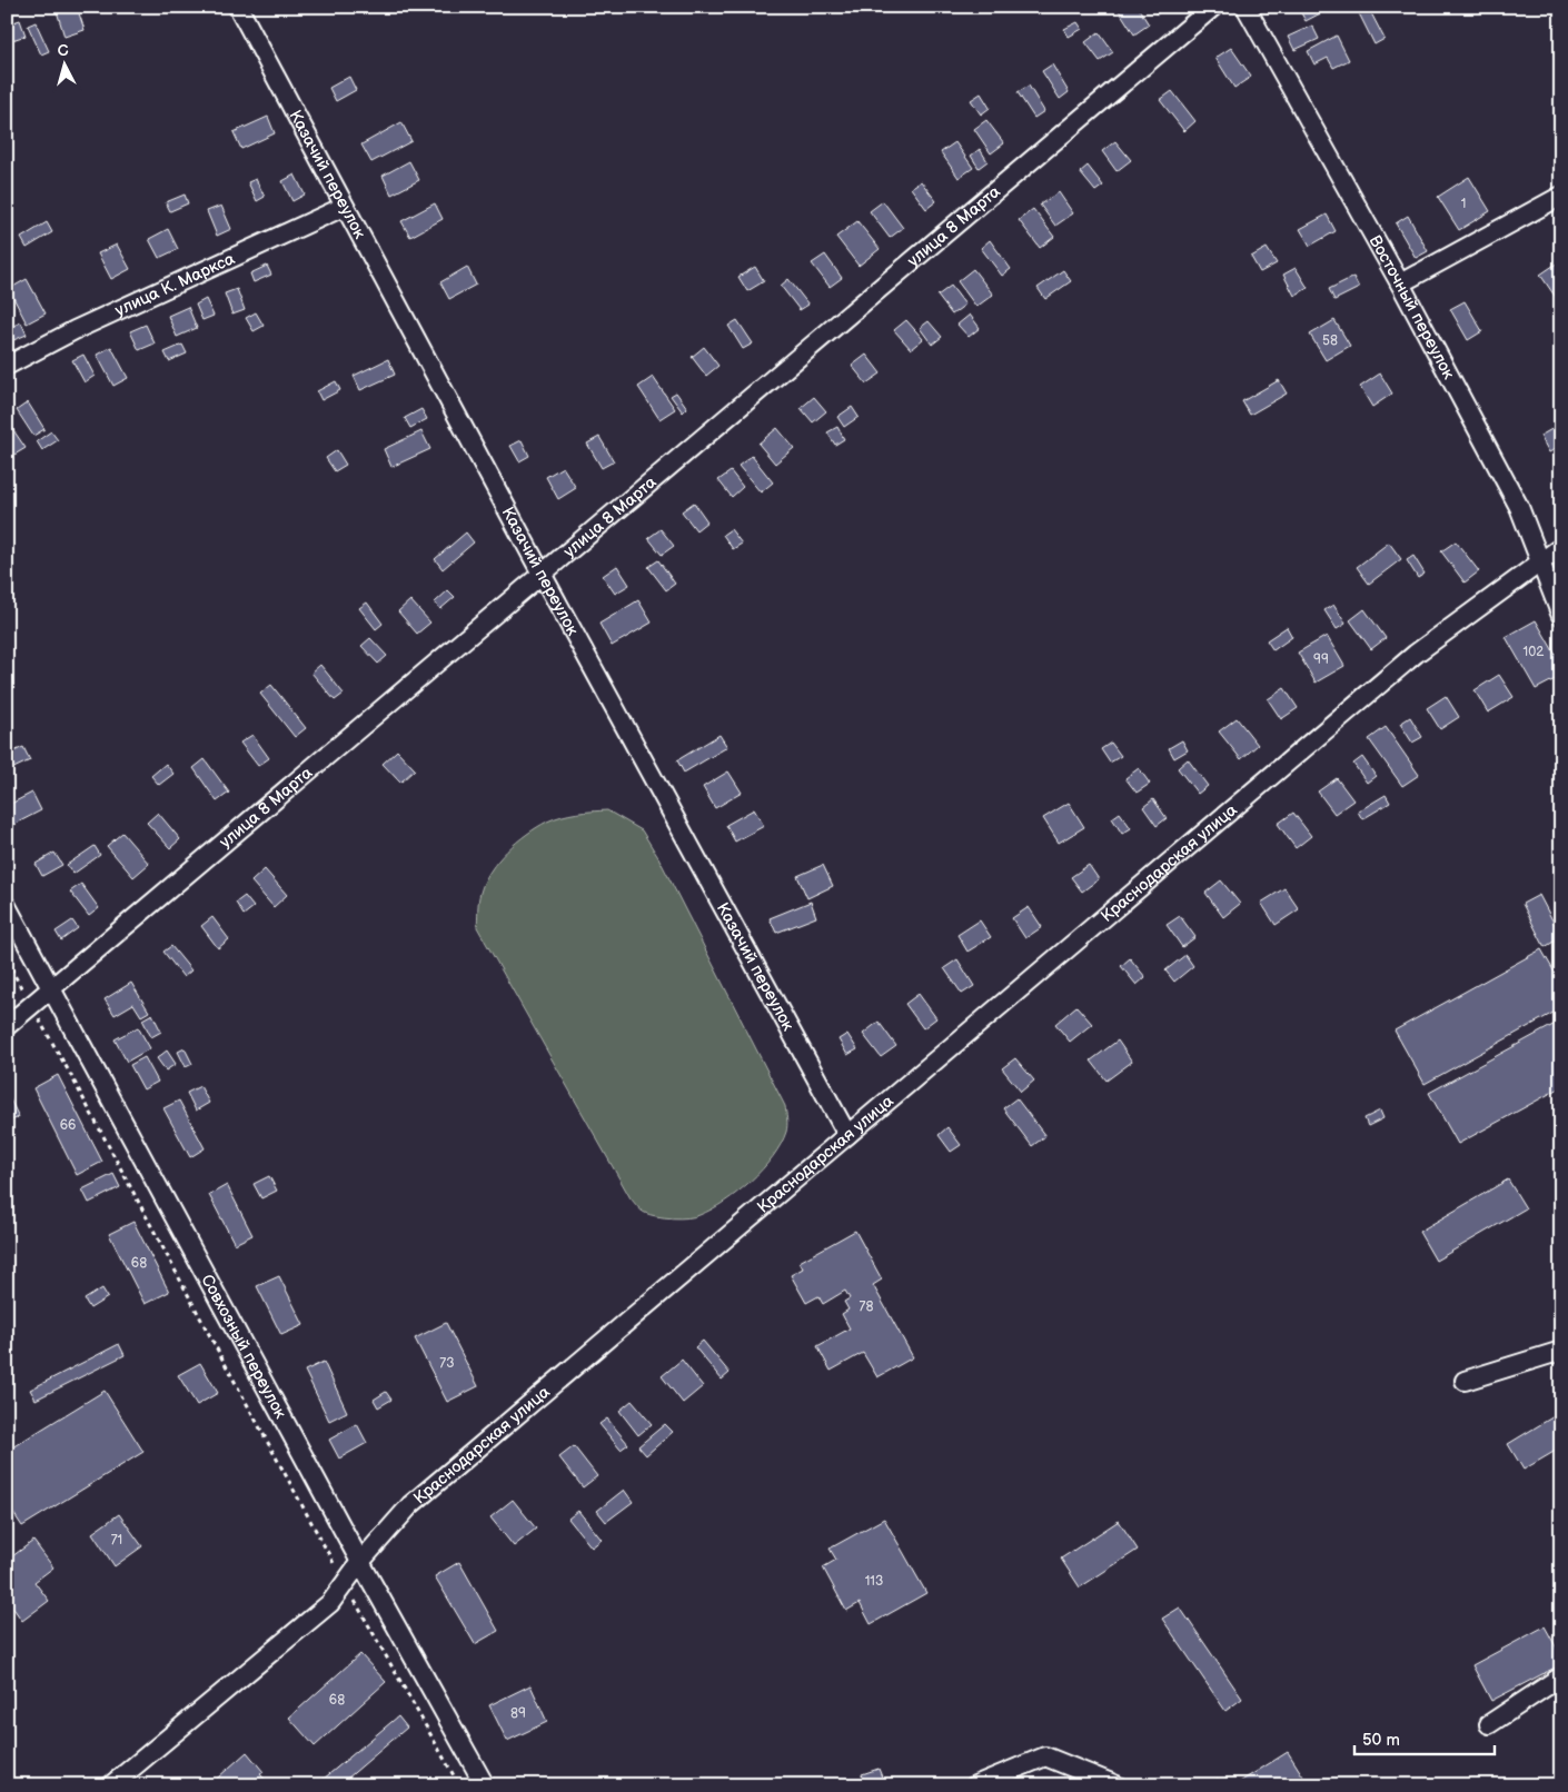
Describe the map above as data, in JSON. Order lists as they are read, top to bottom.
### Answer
{
  "streets": {
    "street": [
      "Казачий переулок",
      "улица 8 Марта",
      "улица К. Маркса",
      "Восточный переулок",
      "Краснодарская улица",
      "Совхозный переулок"
    ]
  },
  "crossings": [
    ["Казачий переулок", "улица 8 Марта"],
    ["Казачий переулок", "улица К. Маркса"],
    ["Казачий переулок", "Краснодарская улица"],
    ["улица 8 Марта", "Совхозный переулок"],
    ["Восточный переулок", "Краснодарская улица"],
    ["Краснодарская улица", "Совхозный переулок"]
  ],
  "house_numbers": [
    "1",
    "58",
    "102",
    "99",
    "66",
    "68",
    "78",
    "73",
    "71",
    "113",
    "68",
    "89"
  ],
  "scale_bar": "50 m",
  "north": "top"
}
